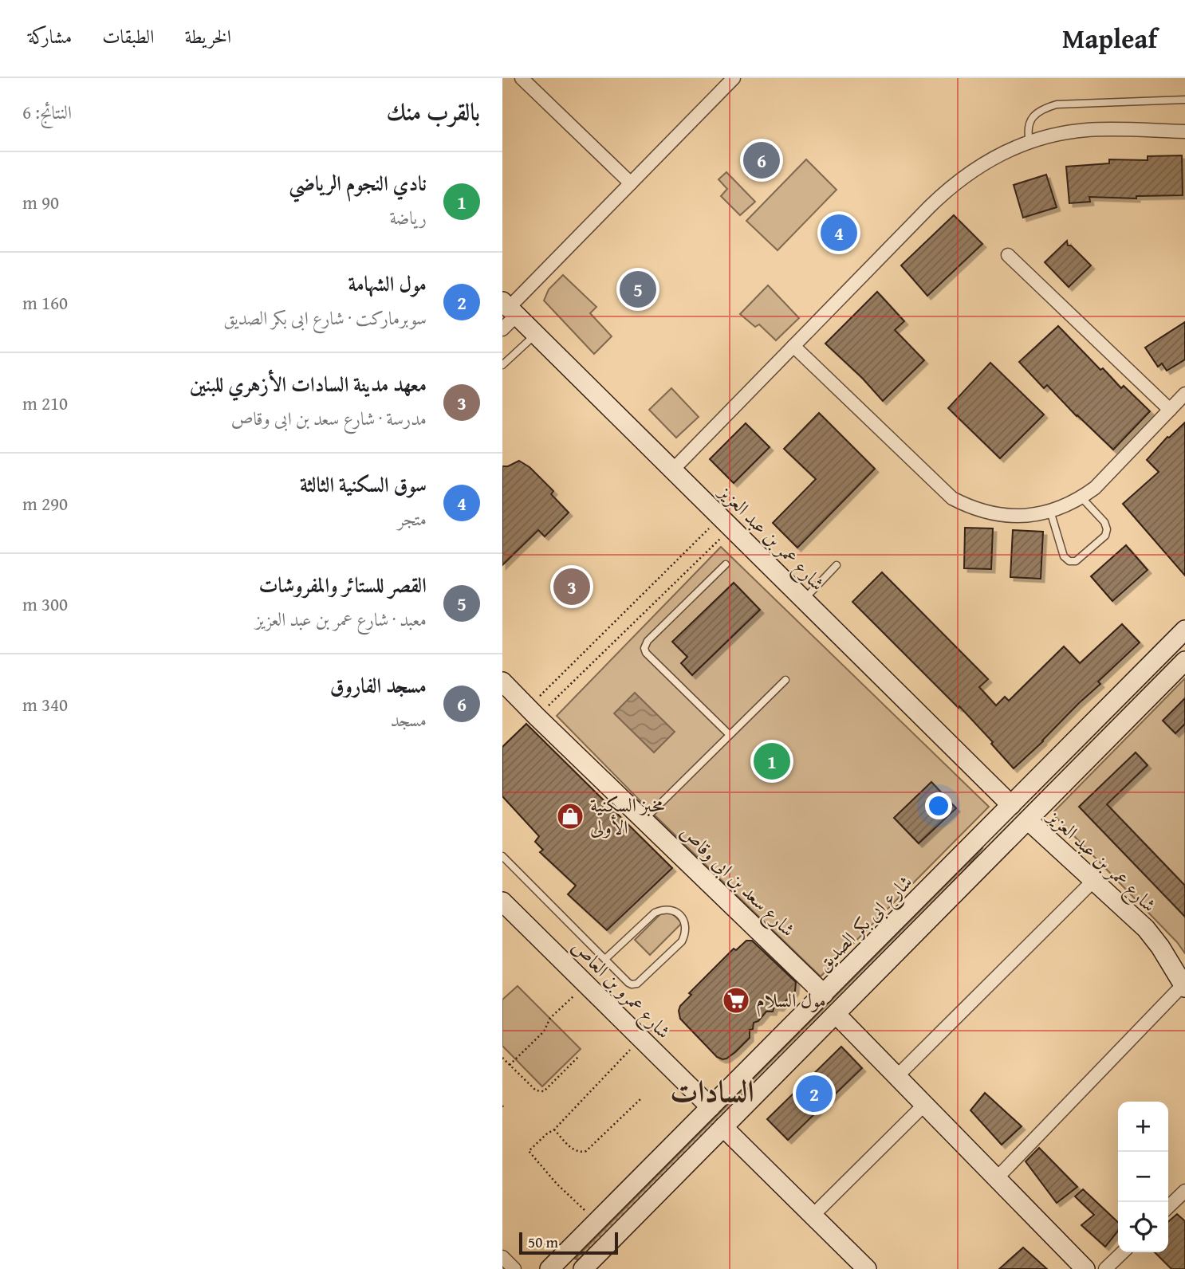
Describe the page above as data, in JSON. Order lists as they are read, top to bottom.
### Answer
{
  "streets": {
    "street": [
      "شارع عمر بن عبد العزيز",
      "شارع سعد بن ابى وقاص",
      "شارع ابى بكر الصديق",
      "شارع عمرو بن العاص"
    ]
  },
  "crossings": [
    ["شارع عمر بن عبد العزيز", "شارع ابى بكر الصديق"],
    ["شارع سعد بن ابى وقاص", "شارع ابى بكر الصديق"],
    ["شارع ابى بكر الصديق", "شارع عمرو بن العاص"]
  ],
  "districts": ["السادات"],
  "places": {
    "shop": ["مخبز السكنية الأولى"],
    "supermarket": ["مول السلام"]
  },
  "scale_bar": "50 m",
  "page": {
    "header": "Mapleaf",
    "nav": ["الخريطة", "الطبقات", "مشاركة"],
    "heading": ["بالقرب منك", "النتائج: 6"],
    "pins": [
      "6",
      "4",
      "5",
      "3",
      "1",
      "2"
    ],
    "list": [
      {
        "mark": "1",
        "name": "نادي النجوم الرياضي",
        "note": "رياضة",
        "value": "90 m"
      },
      {
        "mark": "2",
        "name": "مول الشهامة",
        "note": "سوبرماركت · شارع ابى بكر الصديق",
        "value": "160 m"
      },
      {
        "mark": "3",
        "name": "معهد مدينة السادات الأزهري للبنين",
        "note": "مدرسة · شارع سعد بن ابى وقاص",
        "value": "210 m"
      },
      {
        "mark": "4",
        "name": "سوق السكنية الثالثة",
        "note": "متجر",
        "value": "290 m"
      },
      {
        "mark": "5",
        "name": "القصر للستائر والمفروشات",
        "note": "معبد · شارع عمر بن عبد العزيز",
        "value": "300 m"
      },
      {
        "mark": "6",
        "name": "مسجد الفاروق",
        "note": "مسجد",
        "value": "340 m"
      }
    ],
    "map_buttons": ["+", "−"],
    "scale": "50 m"
  }
}
